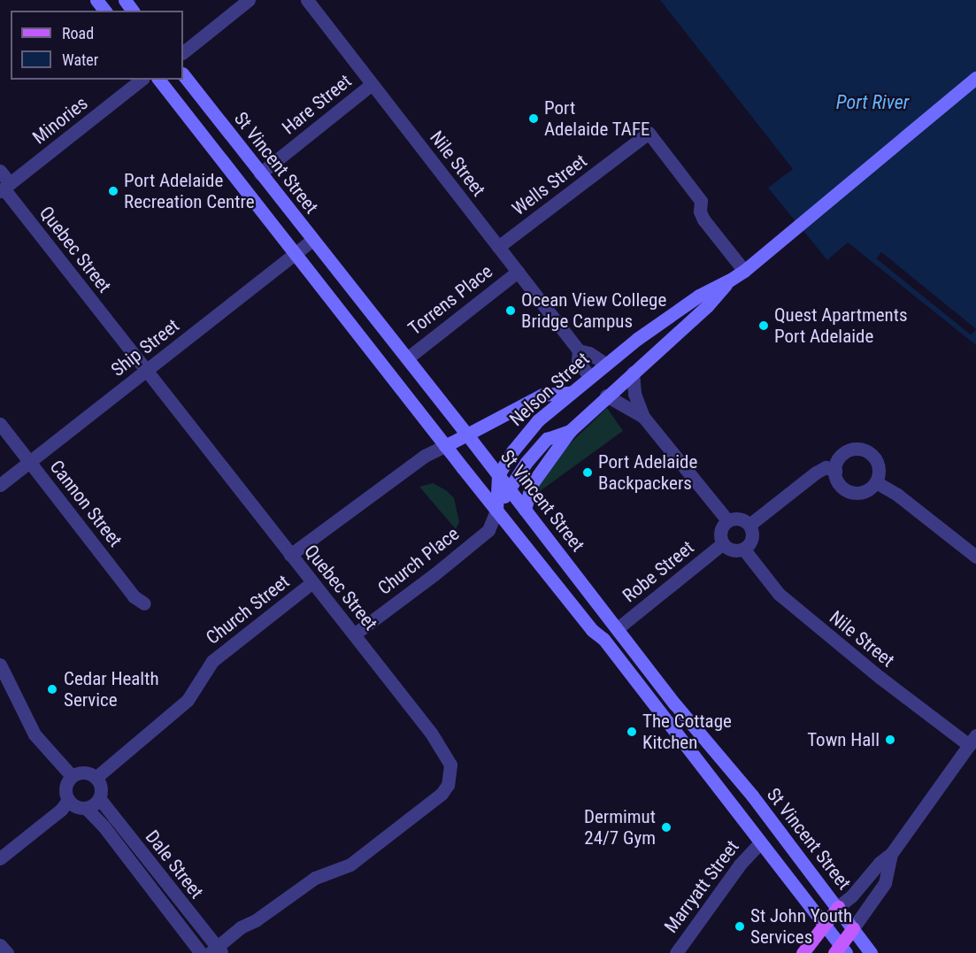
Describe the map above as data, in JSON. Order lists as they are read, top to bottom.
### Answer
{
  "streets": {
    "main road": ["St Vincent Street", "Nelson Street"],
    "street": [
      "Hare Street",
      "Minories",
      "Nile Street",
      "Wells Street",
      "Quebec Street",
      "Torrens Place",
      "Ship Street",
      "Cannon Street",
      "Church Place",
      "Robe Street",
      "Church Street",
      "Dale Street",
      "Marryatt Street"
    ]
  },
  "crossings": [
    ["Hare Street", "St Vincent Street"],
    ["Hare Street", "Nile Street"],
    ["Minories", "Quebec Street"],
    ["St Vincent Street", "Torrens Place"],
    ["St Vincent Street", "Ship Street"],
    ["St Vincent Street", "Nelson Street"],
    ["St Vincent Street", "Robe Street"],
    ["Nile Street", "Wells Street"],
    ["Nile Street", "Torrens Place"],
    ["Nile Street", "Nelson Street"],
    ["Nile Street", "Robe Street"],
    ["Wells Street", "Nelson Street"],
    ["Quebec Street", "Ship Street"],
    ["Quebec Street", "Church Place"],
    ["Quebec Street", "Church Street"],
    ["Quebec Street", "Dale Street"],
    ["Ship Street", "Cannon Street"],
    ["Nelson Street", "Church Place"],
    ["Church Street", "Dale Street"]
  ],
  "water": ["Port River"],
  "places": [
    "Port Adelaide TAFE",
    "Port Adelaide Recreation Centre",
    "Ocean View College Bridge Campus",
    "Quest Apartments Port Adelaide",
    "Port Adelaide Backpackers",
    "Cedar Health Service",
    "The Cottage Kitchen",
    "Town Hall",
    "Dermimut 24/7 Gym",
    "St John Youth Services"
  ],
  "legend": ["Road", "Water"]
}
